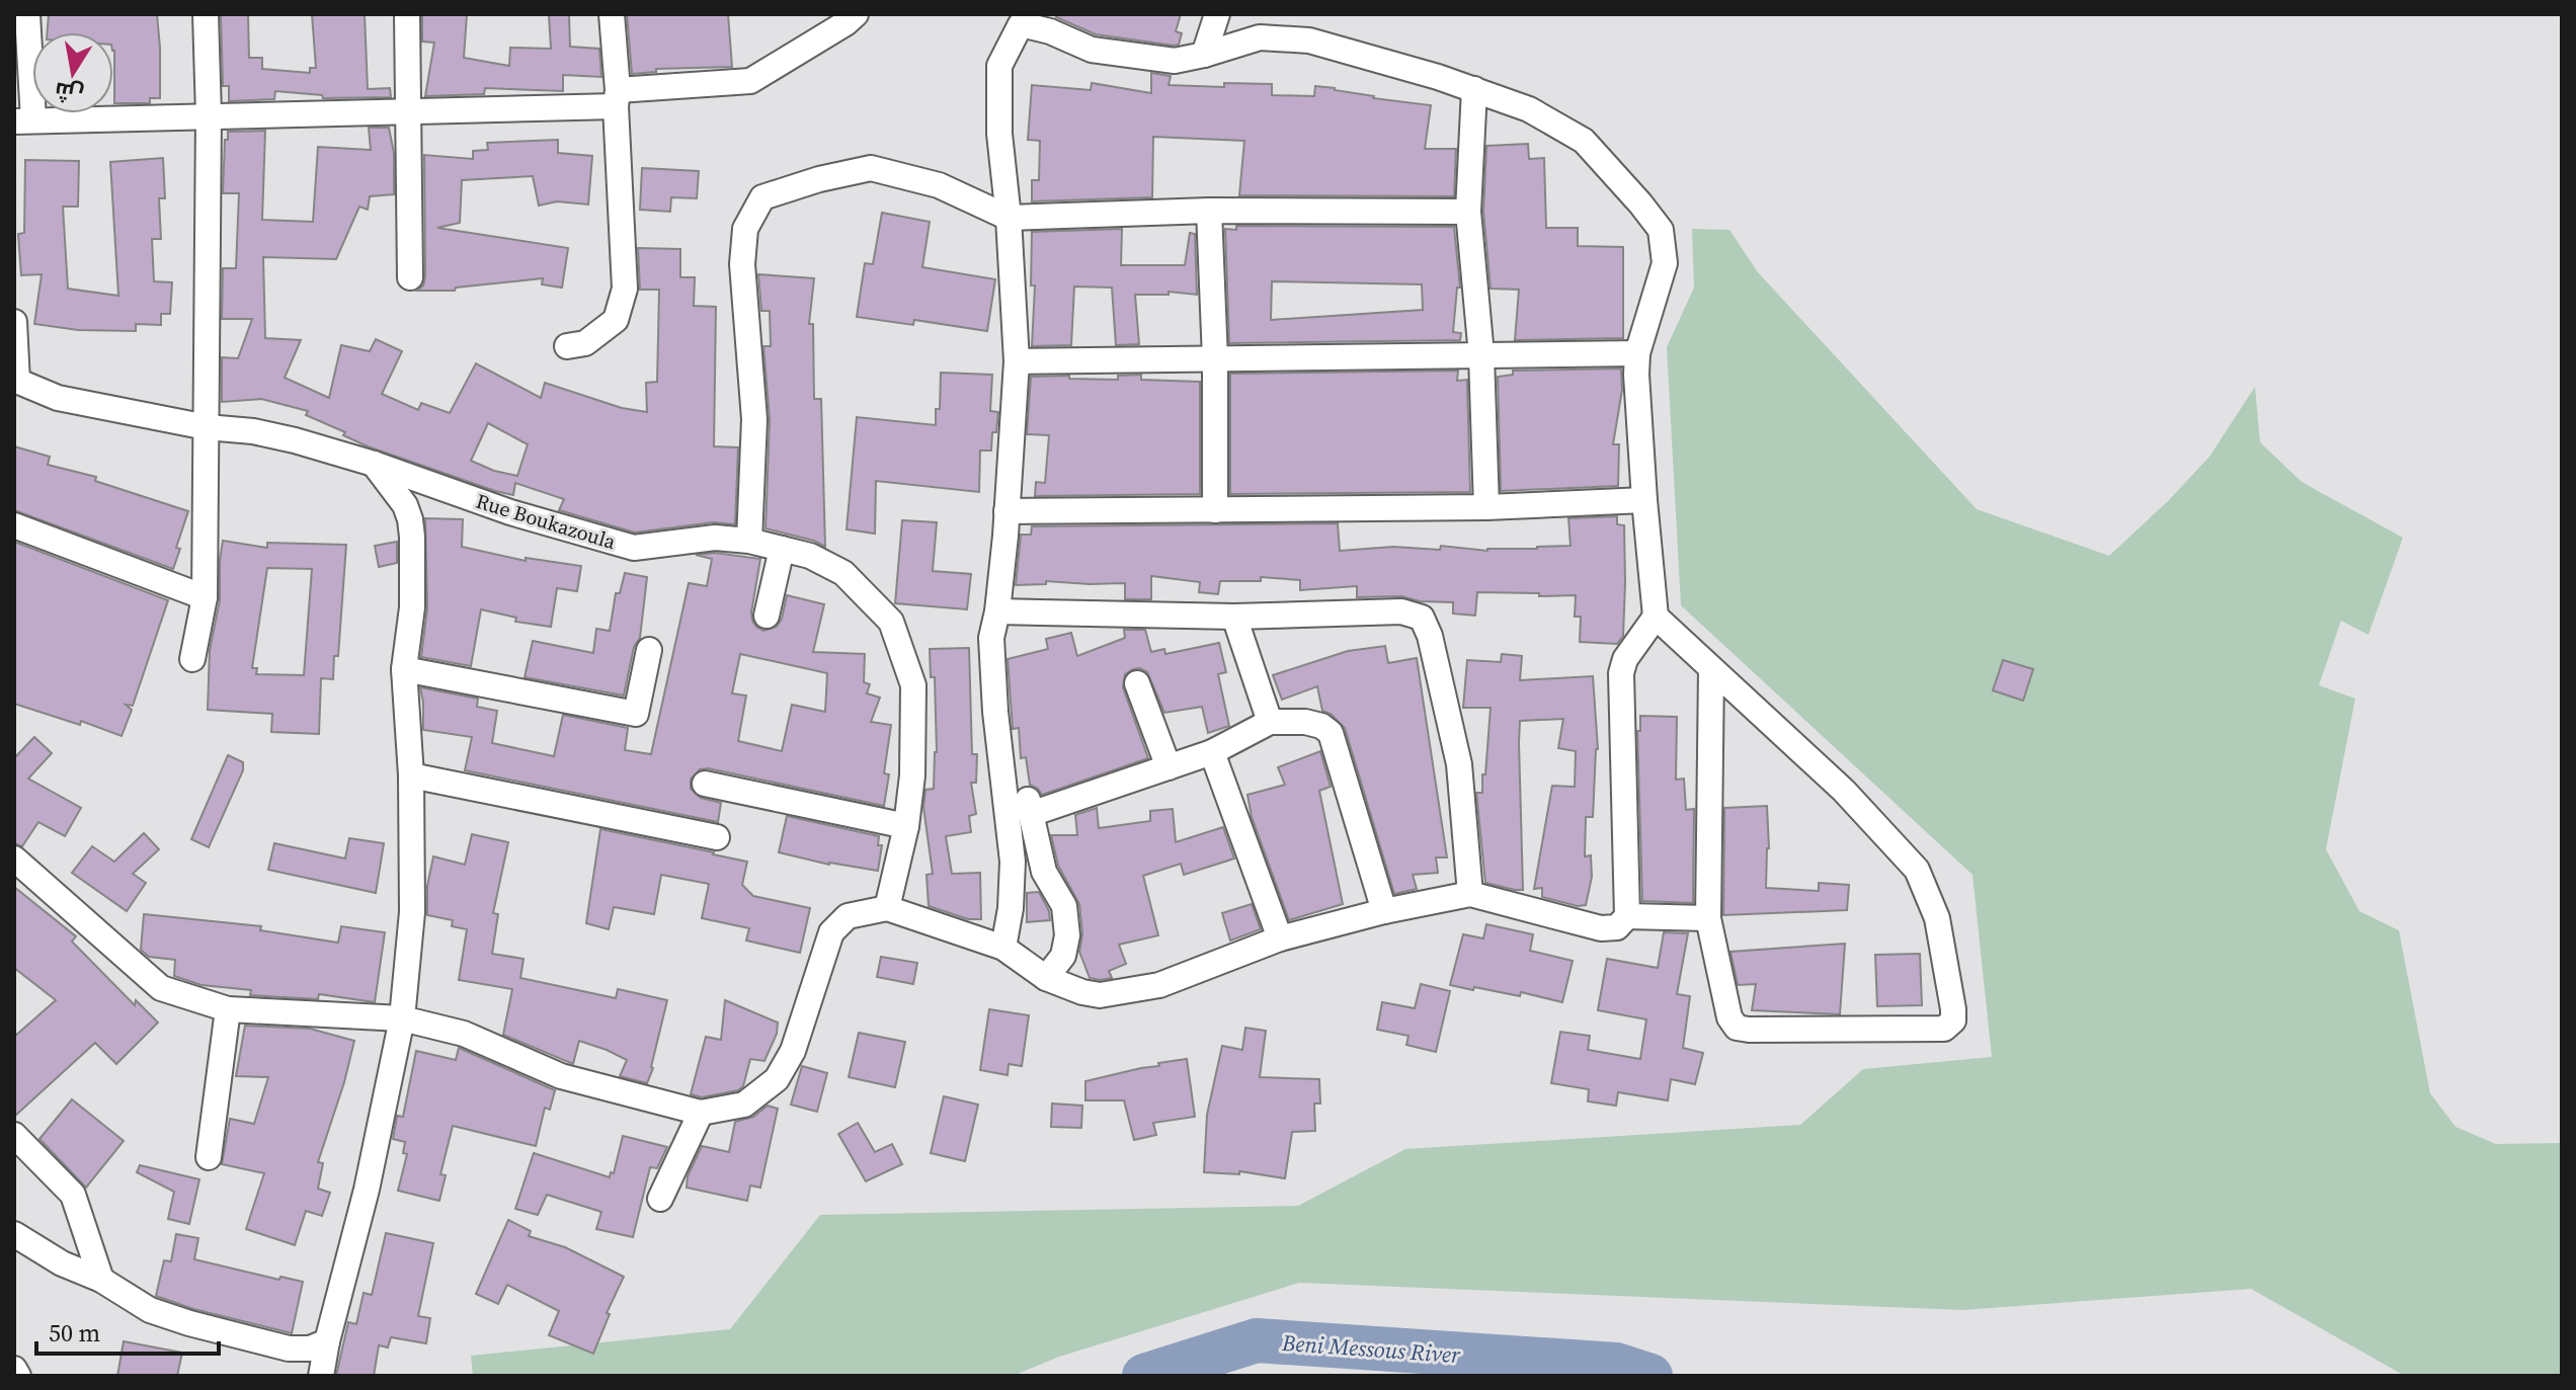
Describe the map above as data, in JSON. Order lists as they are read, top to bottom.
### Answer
{
  "streets": {
    "street": ["Rue Boukazoula"]
  },
  "water": ["Beni Messous River"],
  "scale_bar": "50 m",
  "north": "bottom"
}
